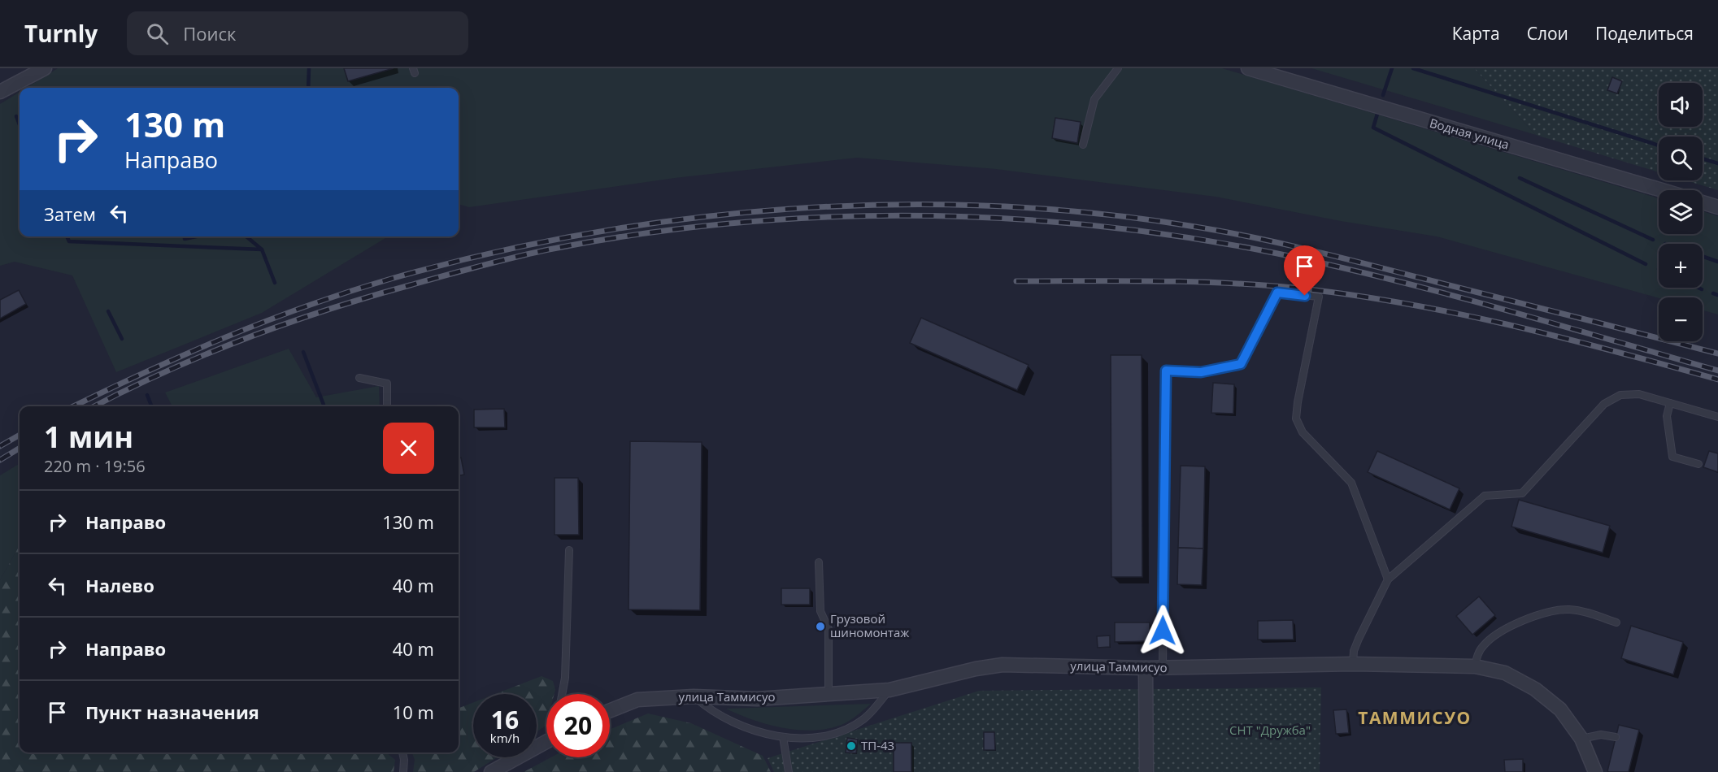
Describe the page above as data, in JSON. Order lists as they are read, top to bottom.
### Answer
{
  "streets": {
    "street": ["Водная улица", "улица Таммисуо"]
  },
  "districts": ["ТАММИСУО"],
  "parks": ["СНТ \"Дружба\""],
  "places": ["Грузовой шиномонтаж", "ТП-43"],
  "page": {
    "header": "Turnly",
    "search": "Поиск",
    "nav": ["Карта", "Слои", "Поделиться"],
    "map_buttons": ["+", "−"],
    "turn": ["130 m", "Направо"],
    "then": "Затем",
    "heading": ["1 мин", "220 m · 19:56"],
    "list": [
      {
        "name": "Направо",
        "value": "130 m"
      },
      {
        "name": "Налево",
        "value": "40 m"
      },
      {
        "name": "Направо",
        "value": "40 m"
      },
      {
        "name": "Пункт назначения",
        "value": "10 m"
      }
    ],
    "speed": "16 km/h",
    "limit": "20"
  }
}
